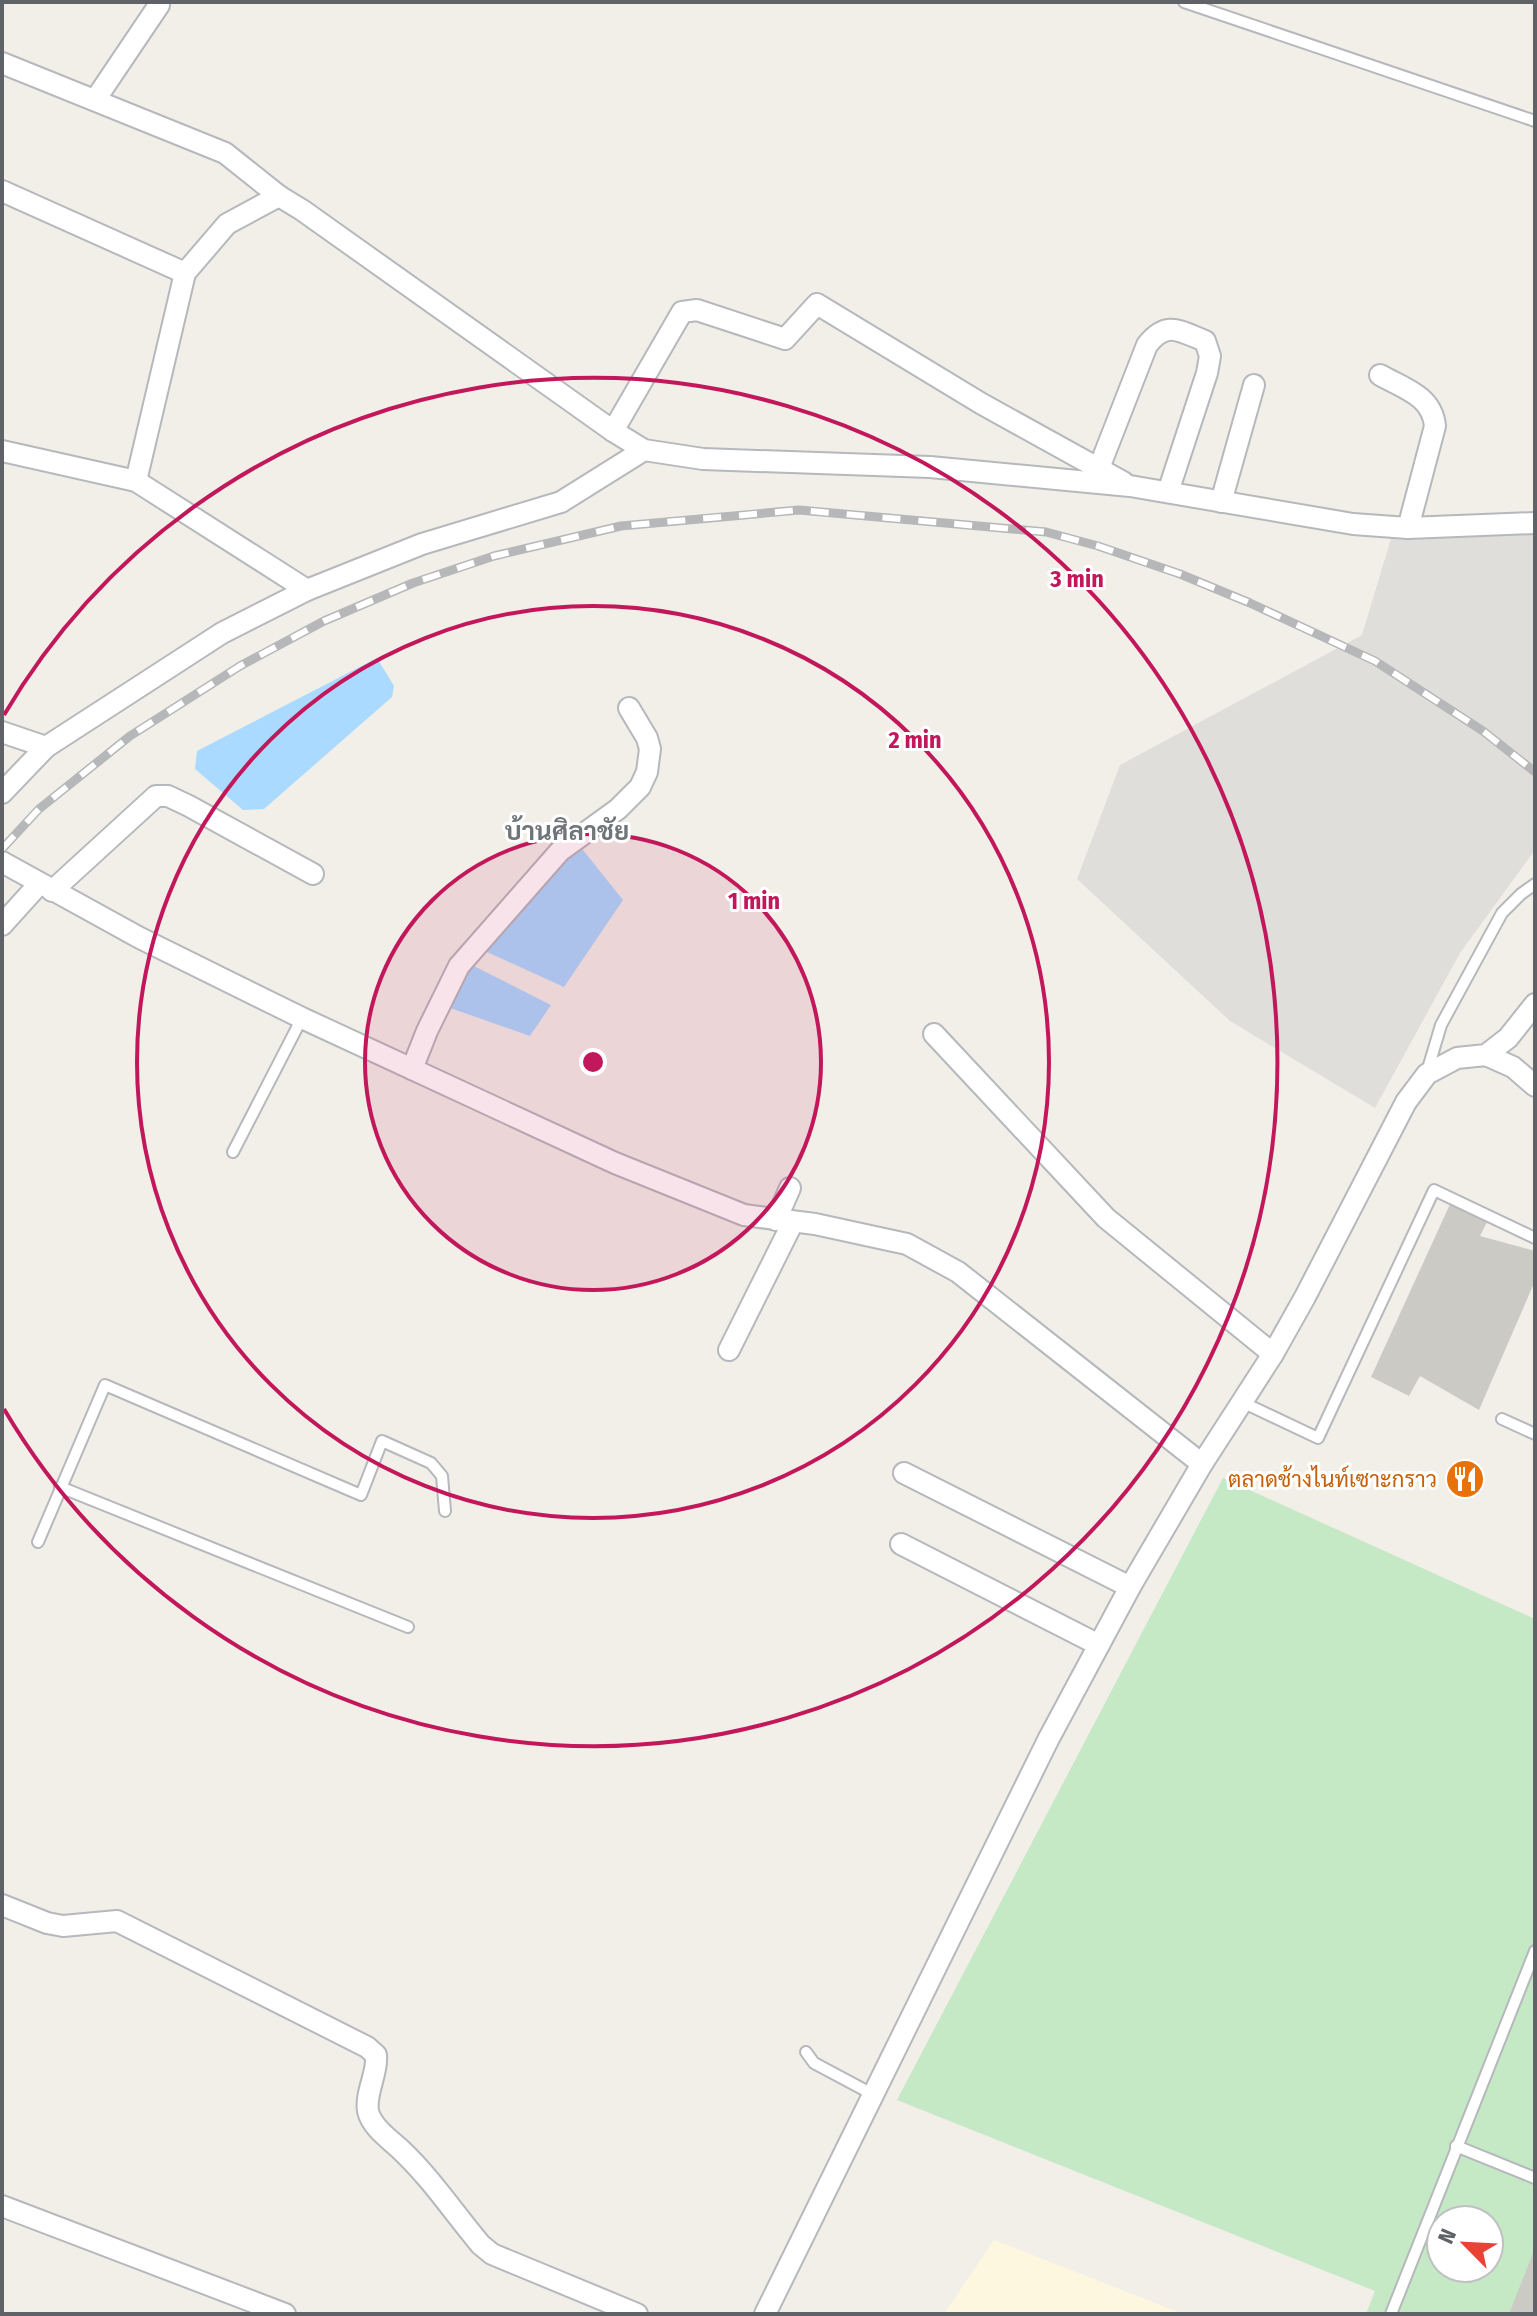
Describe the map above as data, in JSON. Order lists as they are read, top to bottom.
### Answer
{
  "districts": ["บ้านศิลาชัย"],
  "places": {
    "restaurant": ["ตลาดช้างไนท์เซาะกราว"]
  },
  "north": "top left",
  "rings": ["3 min", "2 min", "1 min"]
}
